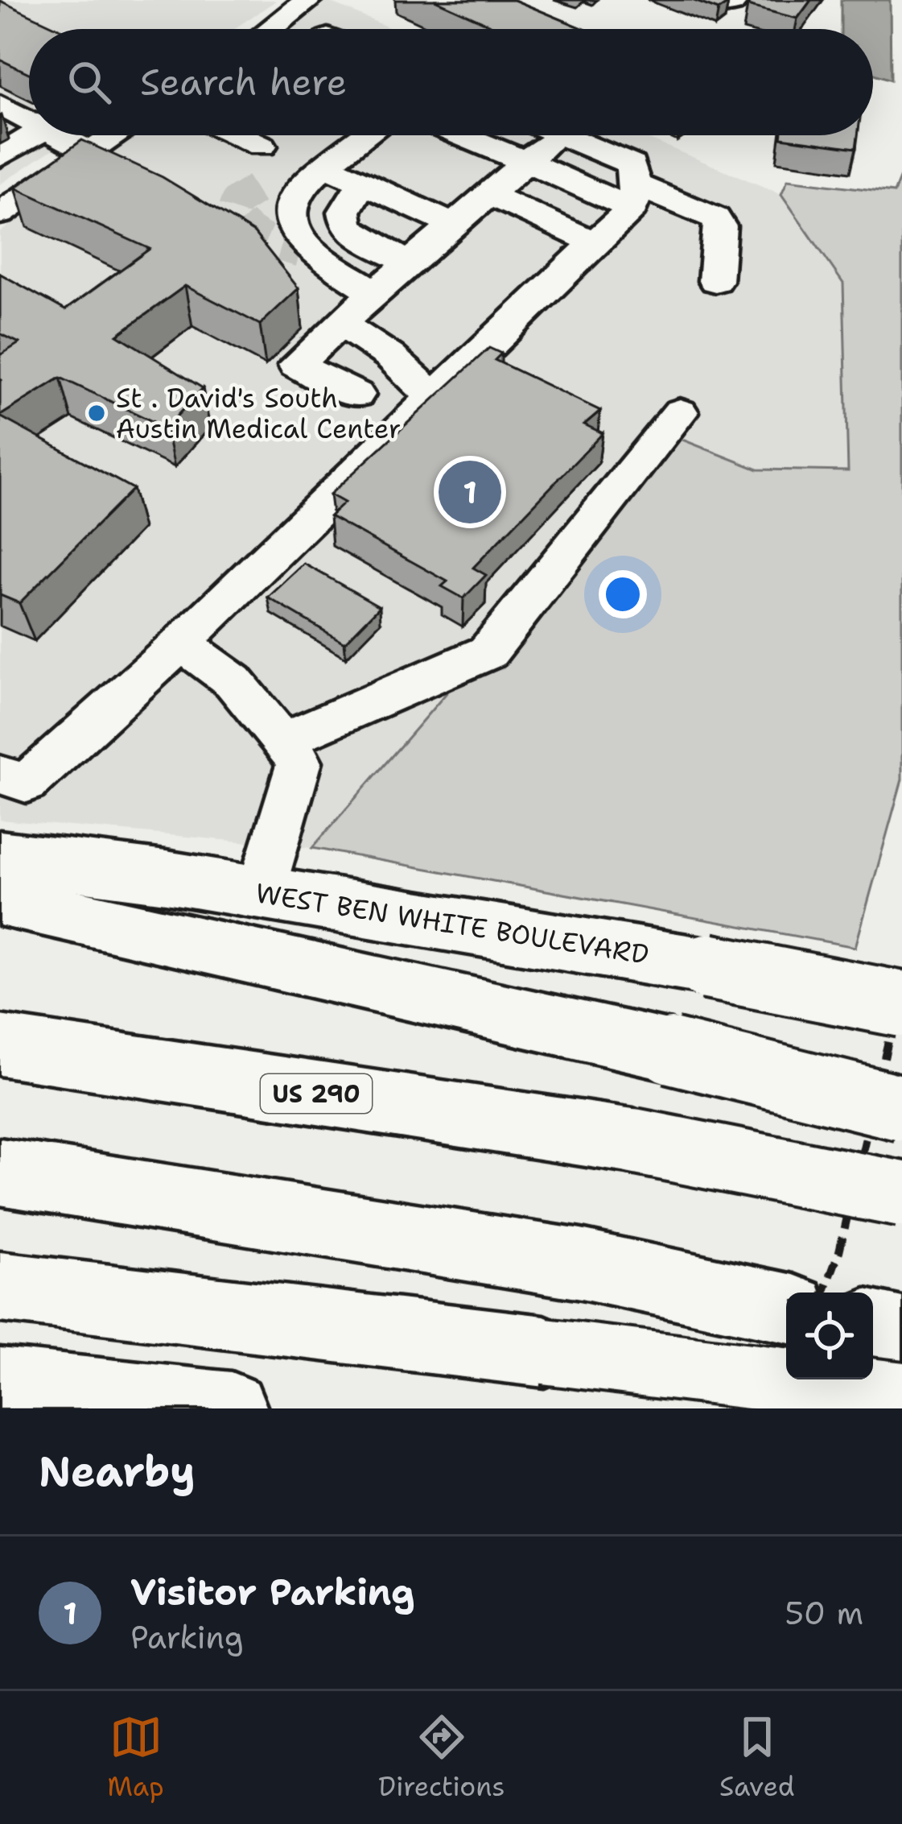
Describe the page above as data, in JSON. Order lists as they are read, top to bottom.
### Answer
{
  "streets": {
    "main road": ["WEST BEN WHITE BOULEVARD", "US 290"]
  },
  "places": ["St . David's South Austin Medical Center"],
  "page": {
    "search": "Search here",
    "pins": "1",
    "heading": "Nearby",
    "list": [
      {
        "mark": "1",
        "name": "Visitor Parking",
        "note": "Parking",
        "value": "50 m"
      }
    ],
    "nav": ["Map", "Directions", "Saved"]
  }
}
